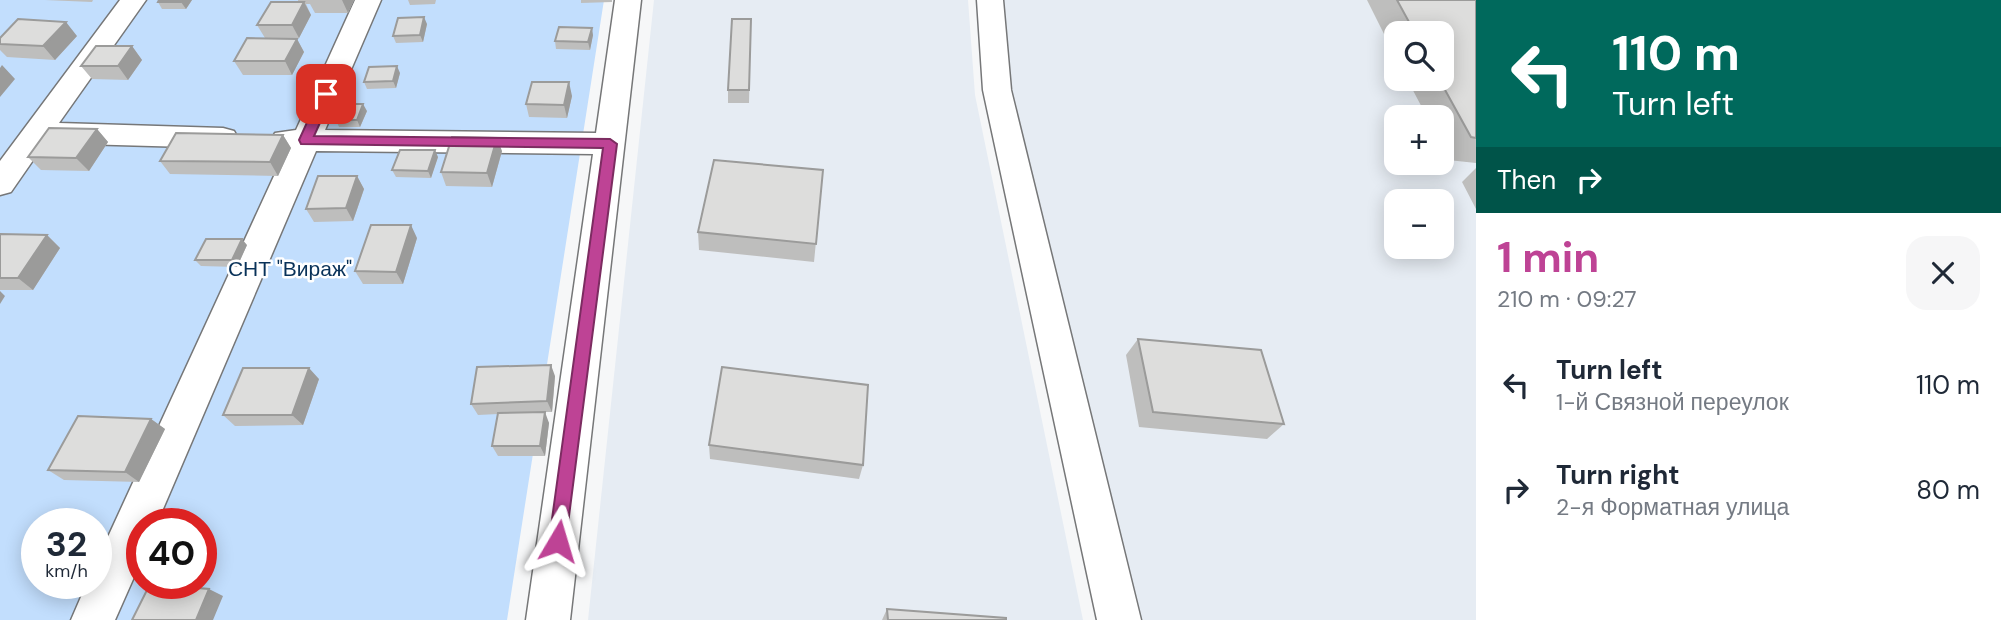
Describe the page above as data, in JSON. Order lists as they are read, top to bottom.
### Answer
{
  "parks": ["СНТ \"Вираж\""],
  "page": {
    "turn": ["110 m", "Turn left"],
    "map_buttons": ["+", "−"],
    "then": "Then",
    "heading": ["1 min", "210 m · 09:27"],
    "list": [
      {
        "name": "Turn left",
        "note": "1-й Связной переулок",
        "value": "110 m"
      },
      {
        "name": "Turn right",
        "note": "2-я Форматная улица",
        "value": "80 m"
      }
    ],
    "speed": "32 km/h",
    "limit": "40"
  }
}
